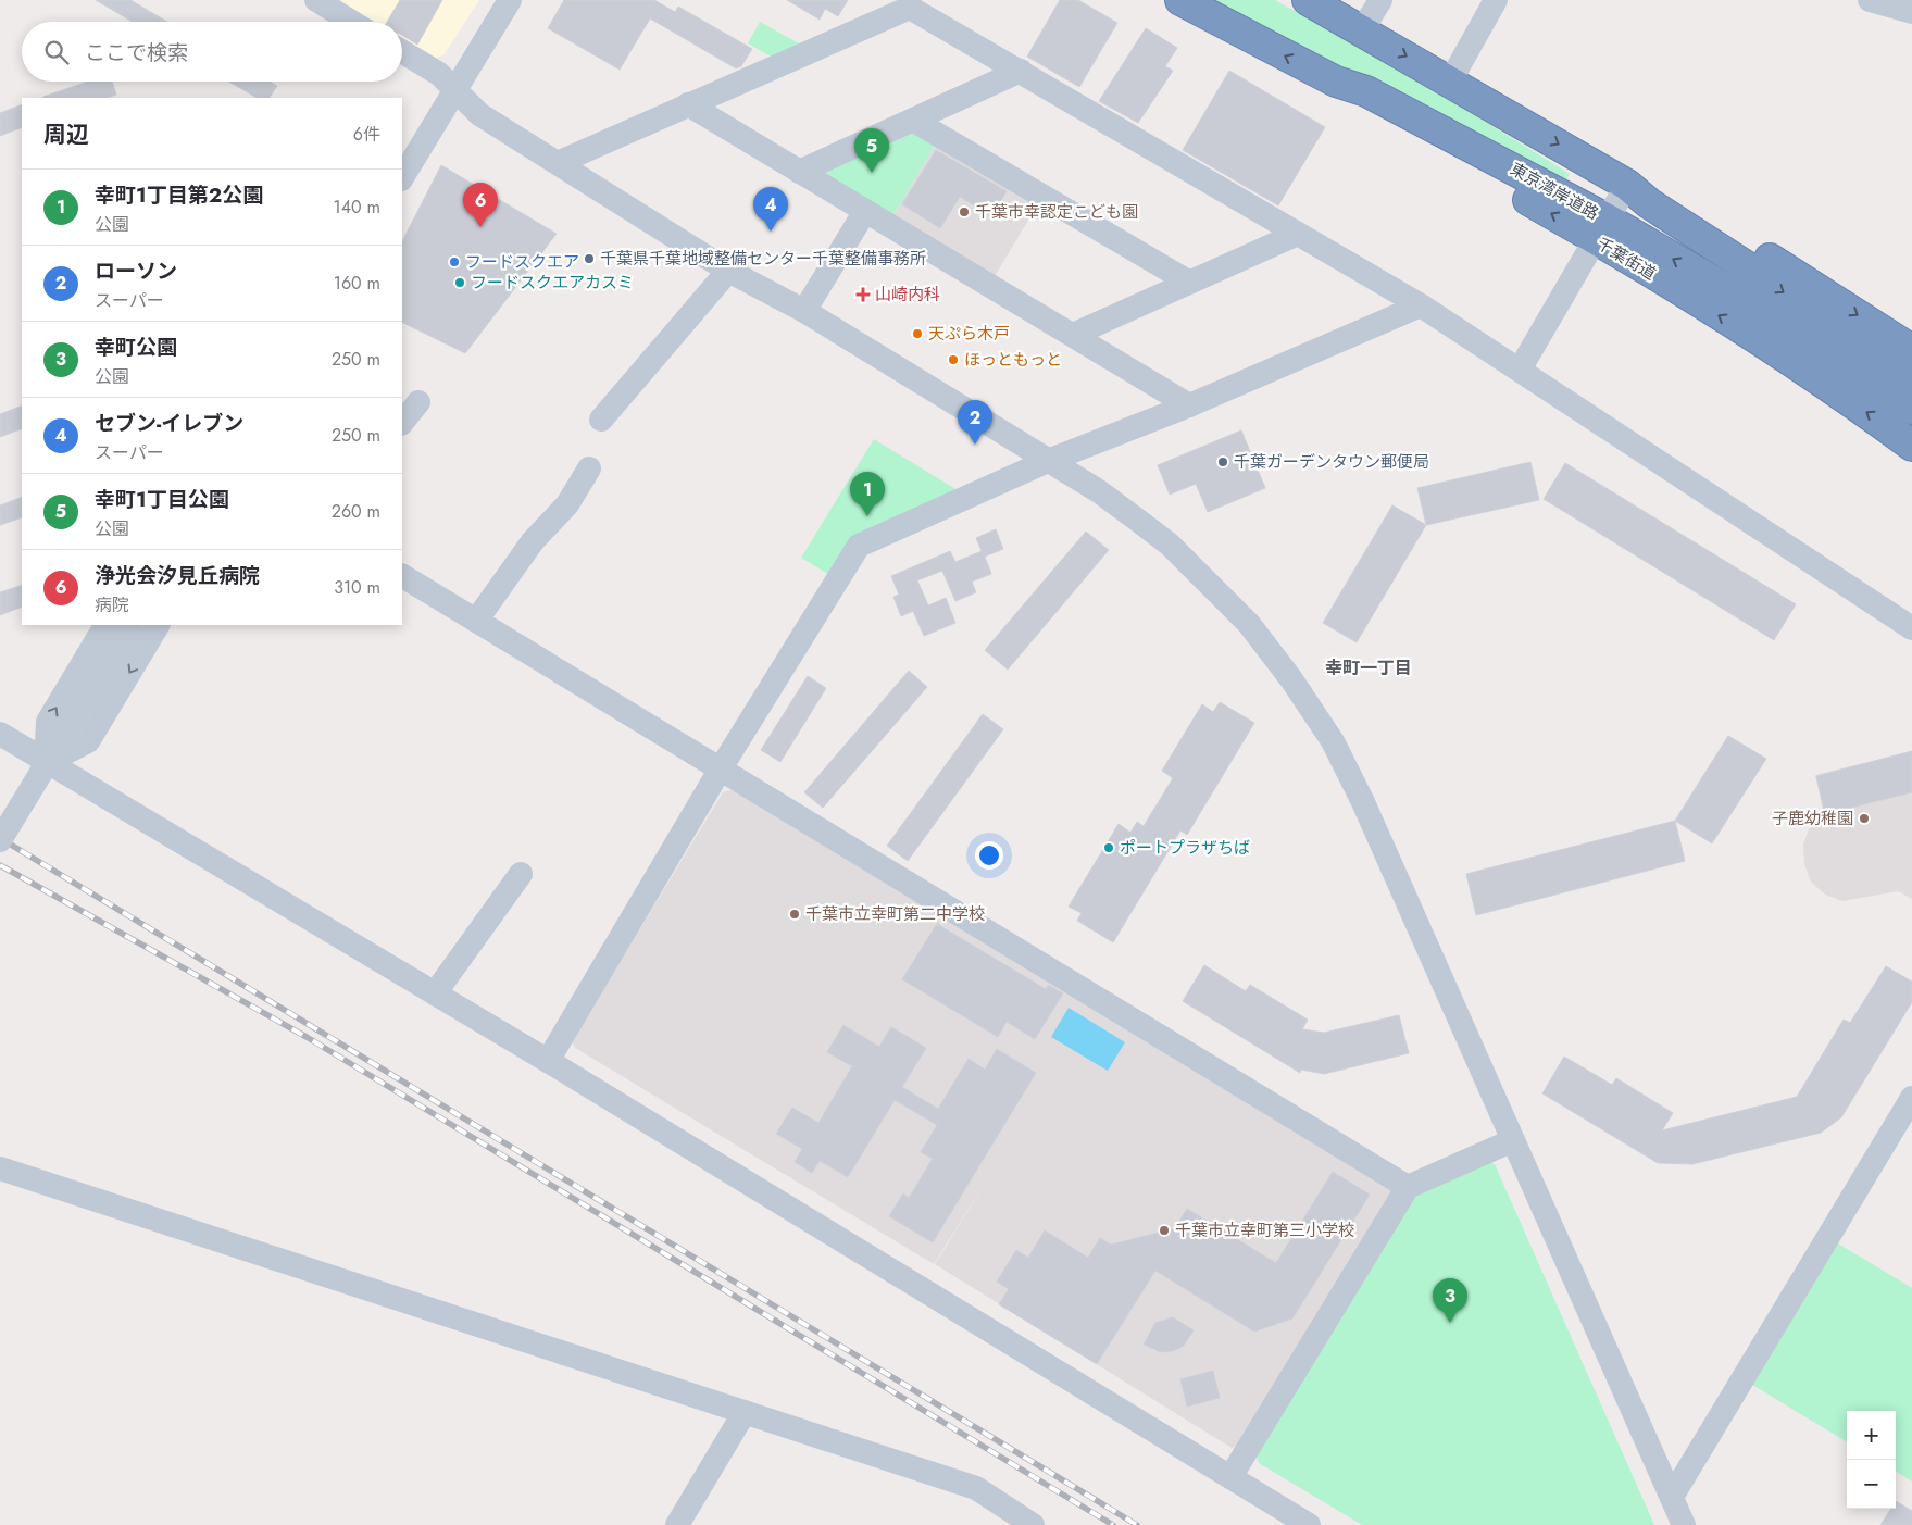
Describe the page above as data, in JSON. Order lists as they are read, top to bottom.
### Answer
{
  "streets": {
    "highway": ["東京湾岸道路", "千葉街道"]
  },
  "crossings": [
    ["東京湾岸道路", "千葉街道"]
  ],
  "districts": ["幸町一丁目"],
  "places": {
    "other": [
      "千葉市幸認定こども園",
      "千葉県千葉地域整備センター千葉整備事務所",
      "フードスクエア",
      "フードスクエアカスミ",
      "天ぷら木戸",
      "ほっともっと",
      "千葉ガーデンタウン郵便局",
      "子鹿幼稚園",
      "ポートプラザちば",
      "千葉市立幸町第二中学校",
      "千葉市立幸町第三小学校"
    ],
    "health": ["山崎内科"]
  },
  "page": {
    "search": "ここで検索",
    "heading": ["周辺", "6件"],
    "pins": [
      "5",
      "6",
      "4",
      "2",
      "1",
      "3"
    ],
    "list": [
      {
        "mark": "1",
        "name": "幸町1丁目第2公園",
        "note": "公園",
        "value": "140 m"
      },
      {
        "mark": "2",
        "name": "ローソン",
        "note": "スーパー",
        "value": "160 m"
      },
      {
        "mark": "3",
        "name": "幸町公園",
        "note": "公園",
        "value": "250 m"
      },
      {
        "mark": "4",
        "name": "セブン-イレブン",
        "note": "スーパー",
        "value": "250 m"
      },
      {
        "mark": "5",
        "name": "幸町1丁目公園",
        "note": "公園",
        "value": "260 m"
      },
      {
        "mark": "6",
        "name": "浄光会汐見丘病院",
        "note": "病院",
        "value": "310 m"
      }
    ],
    "map_buttons": ["+", "−"]
  }
}
